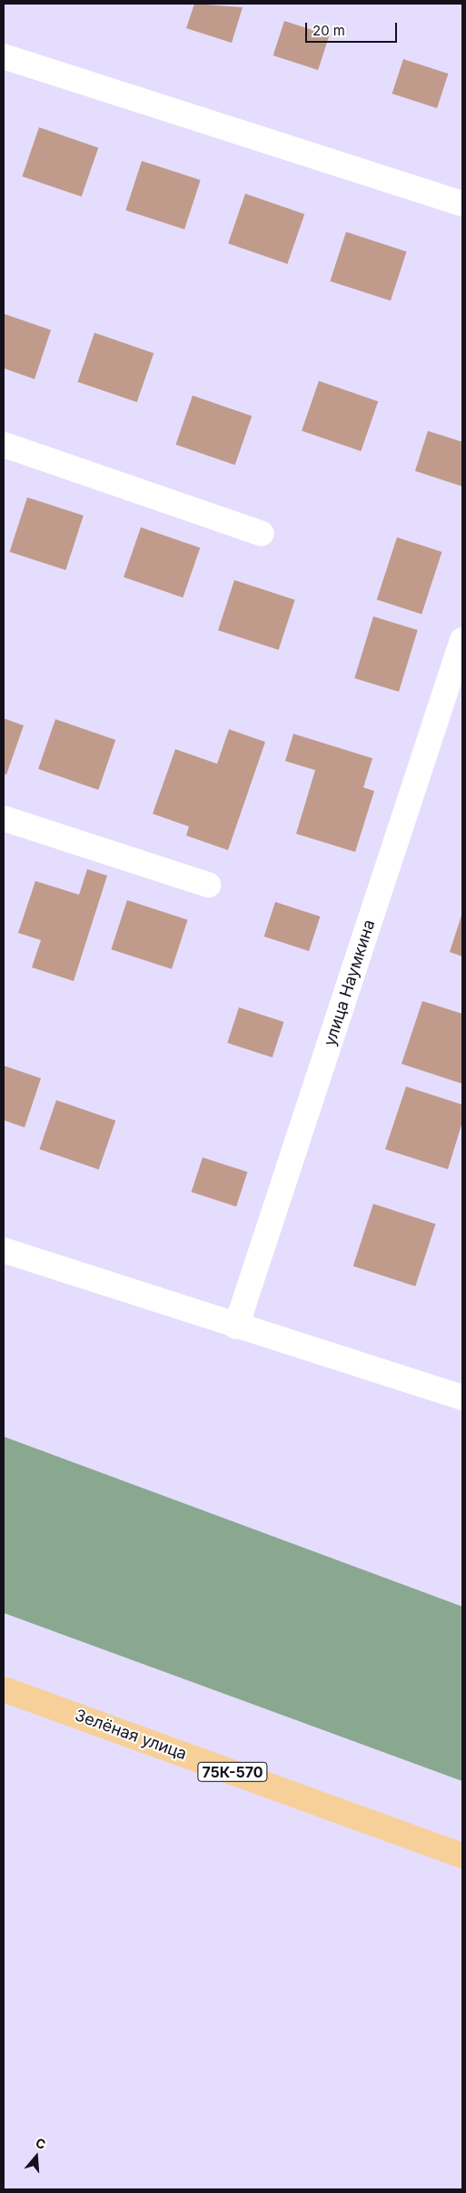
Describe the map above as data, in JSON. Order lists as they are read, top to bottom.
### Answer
{
  "streets": {
    "main road": ["Зелёная улица", "75К-570"],
    "street": ["улица Наумкина"]
  },
  "scale_bar": "20 m",
  "north": "top"
}
